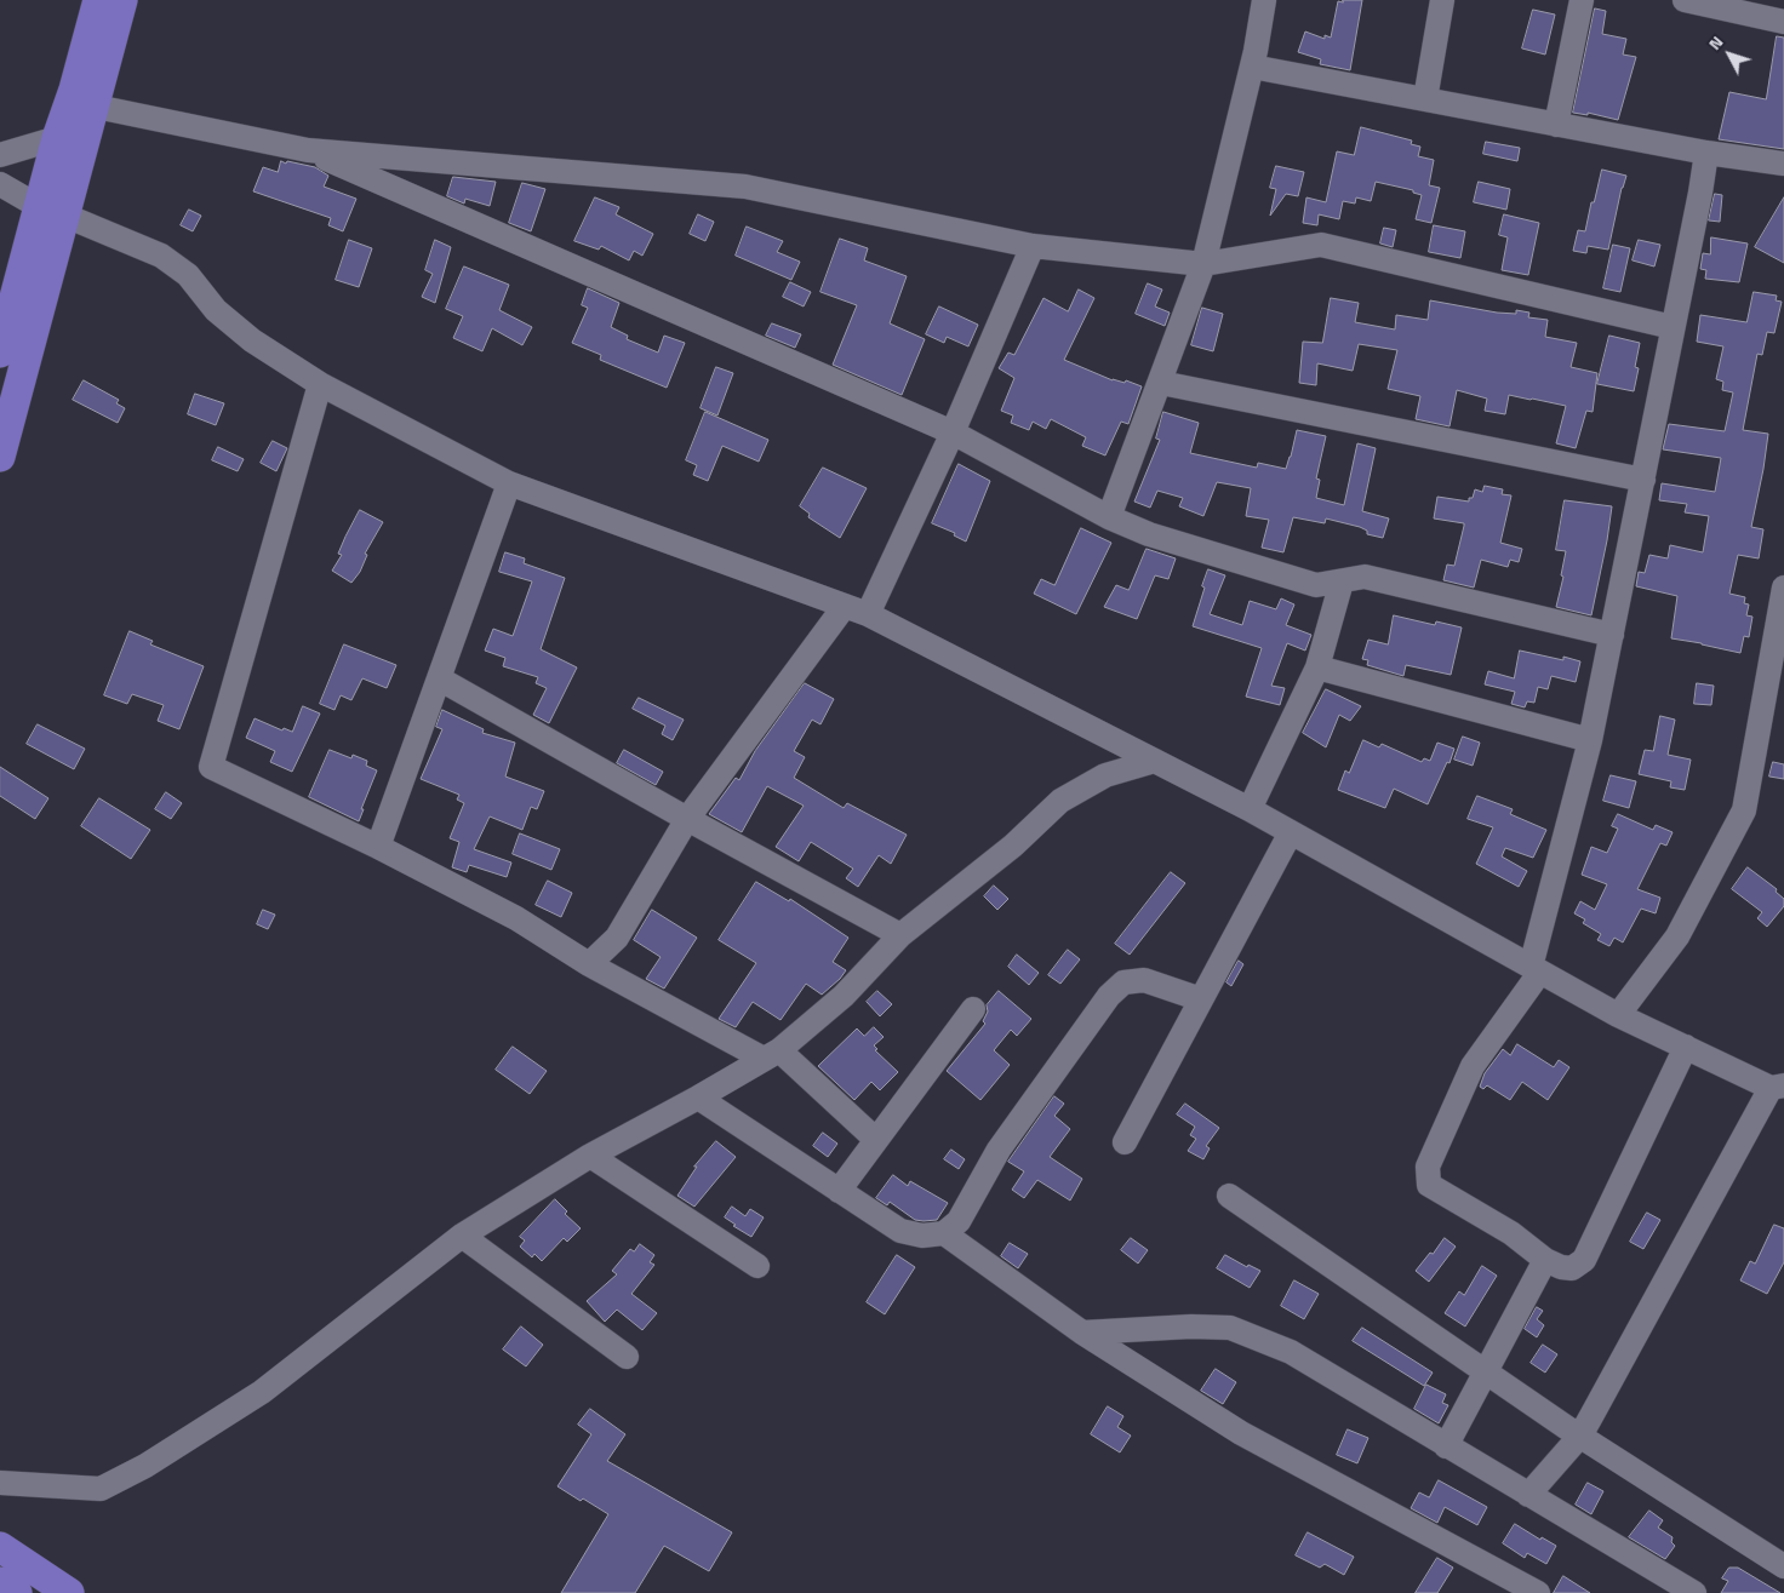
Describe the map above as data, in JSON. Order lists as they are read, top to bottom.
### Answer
{
  "north": "top left"
}
